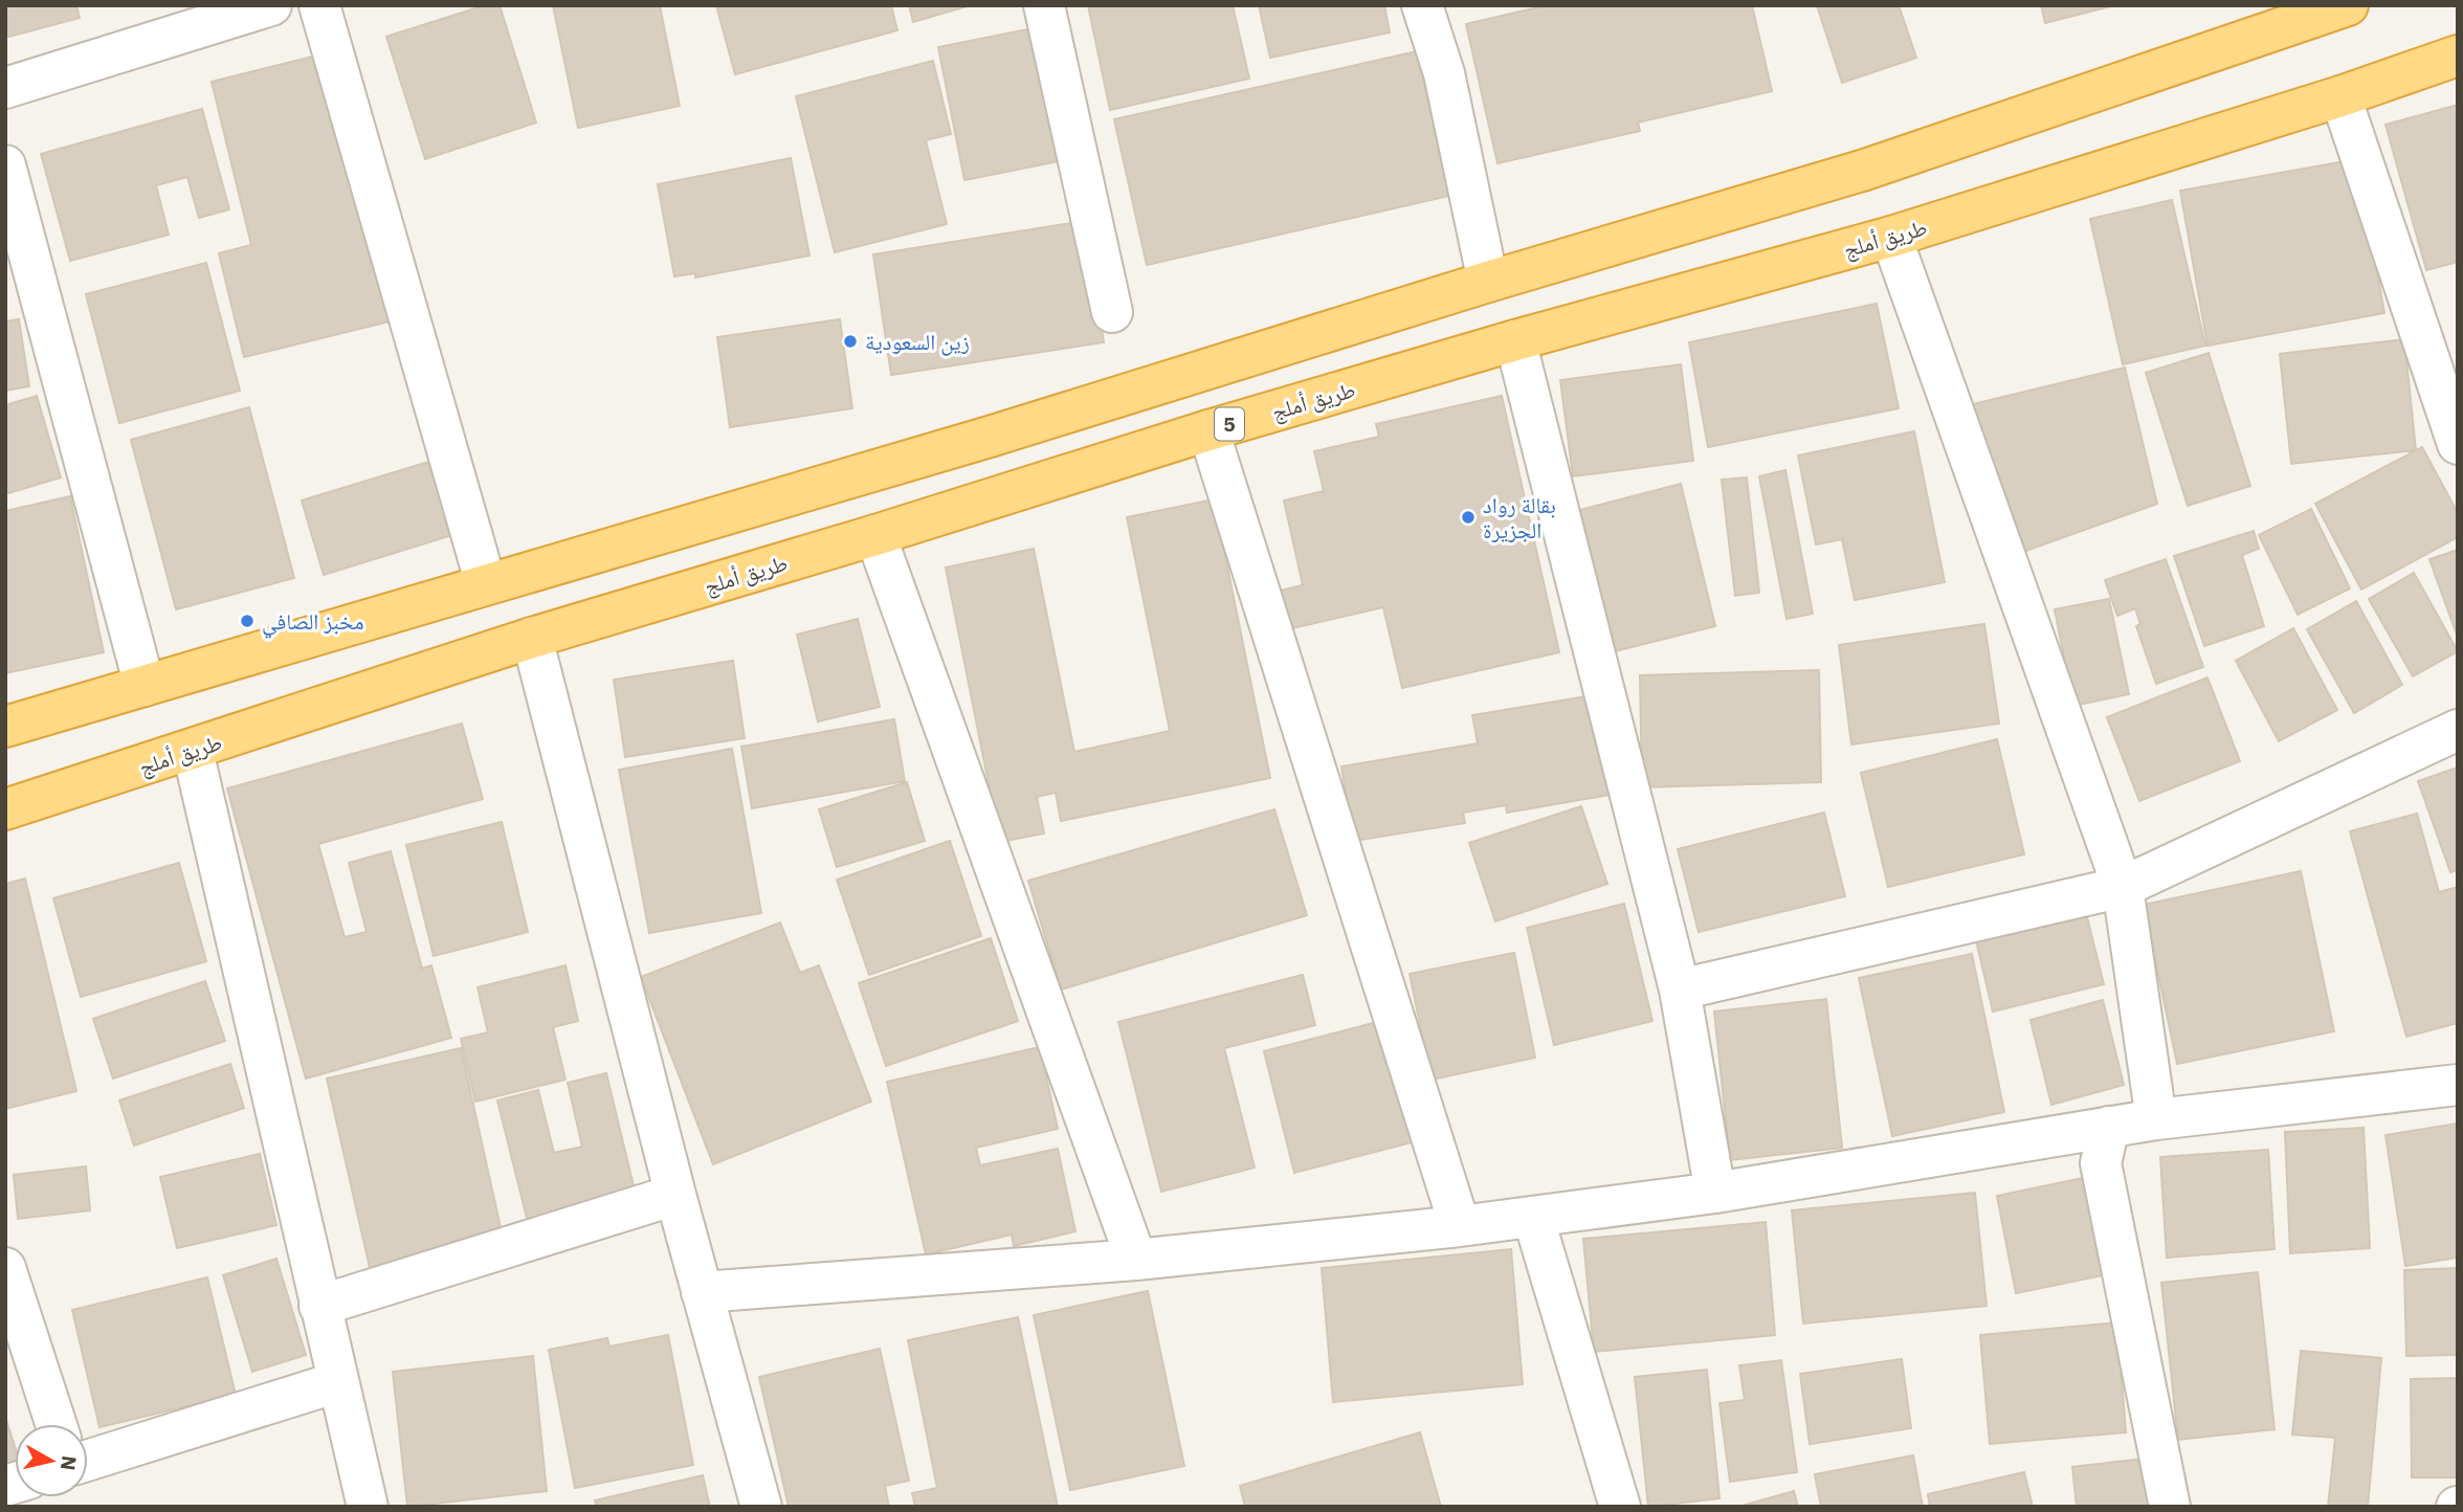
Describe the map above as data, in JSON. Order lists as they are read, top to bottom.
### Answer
{
  "streets": {
    "highway": ["طريق أملج", "5"]
  },
  "places": ["زين السعودية", "بقالة رواد الجزيرة", "مخبز الصافي"],
  "north": "right"
}
